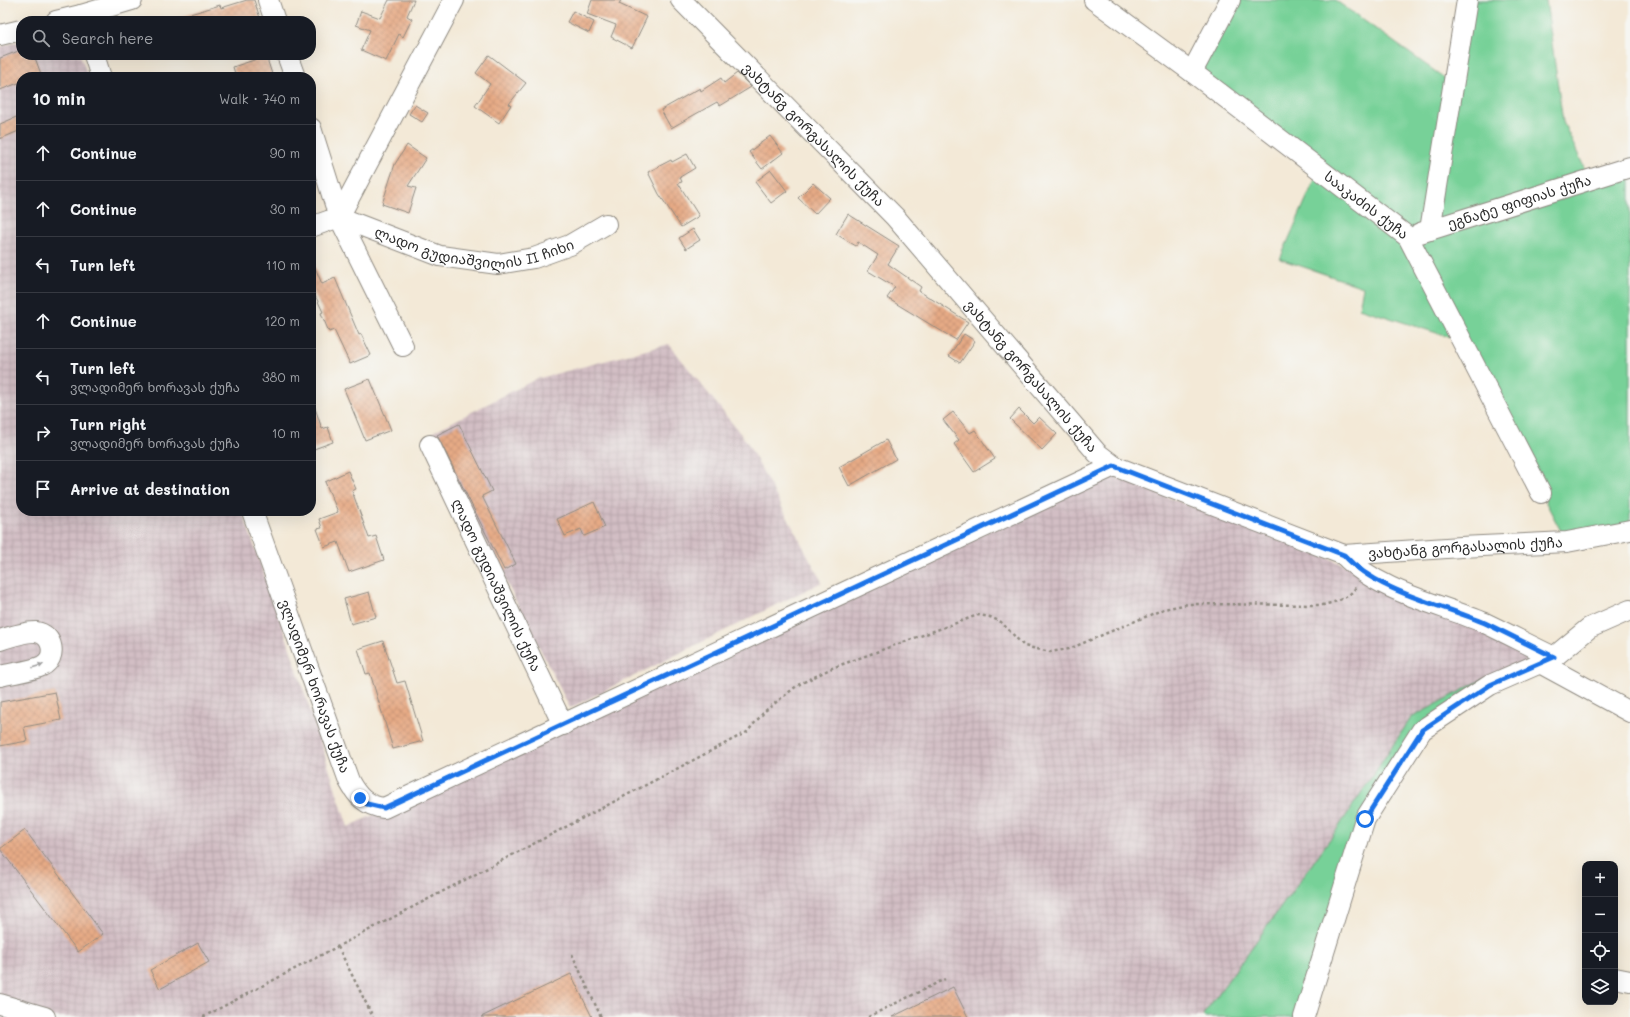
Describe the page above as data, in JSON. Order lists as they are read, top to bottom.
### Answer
{
  "streets": {
    "street": [
      "ვახტანგ გორგასალის ქუჩა",
      "ეგნატე ფიფიას ქუჩა",
      "სააკაძის ქუჩა",
      "ლადო გუდიაშვილის II ჩიხი",
      "ლადო გუდიაშვილის ქუჩა",
      "ვლადიმერ ხორავას ქუჩა"
    ]
  },
  "crossings": [
    ["ვახტანგ გორგასალის ქუჩა", "ვლადიმერ ხორავას ქუჩა"],
    ["ეგნატე ფიფიას ქუჩა", "სააკაძის ქუჩა"],
    ["ლადო გუდიაშვილის ქუჩა", "ვლადიმერ ხორავას ქუჩა"]
  ],
  "page": {
    "search": "Search here",
    "heading": ["10 min", "Walk · 740 m"],
    "list": [
      ["Continue", "90 m"],
      ["Continue", "30 m"],
      ["Turn left", "110 m"],
      ["Continue", "120 m"],
      ["Turn left", "ვლადიმერ ხორავას ქუჩა", "380 m"],
      ["Turn right", "ვლადიმერ ხორავას ქუჩა", "10 m"],
      "Arrive at destination"
    ],
    "map_buttons": ["+", "−"]
  }
}
